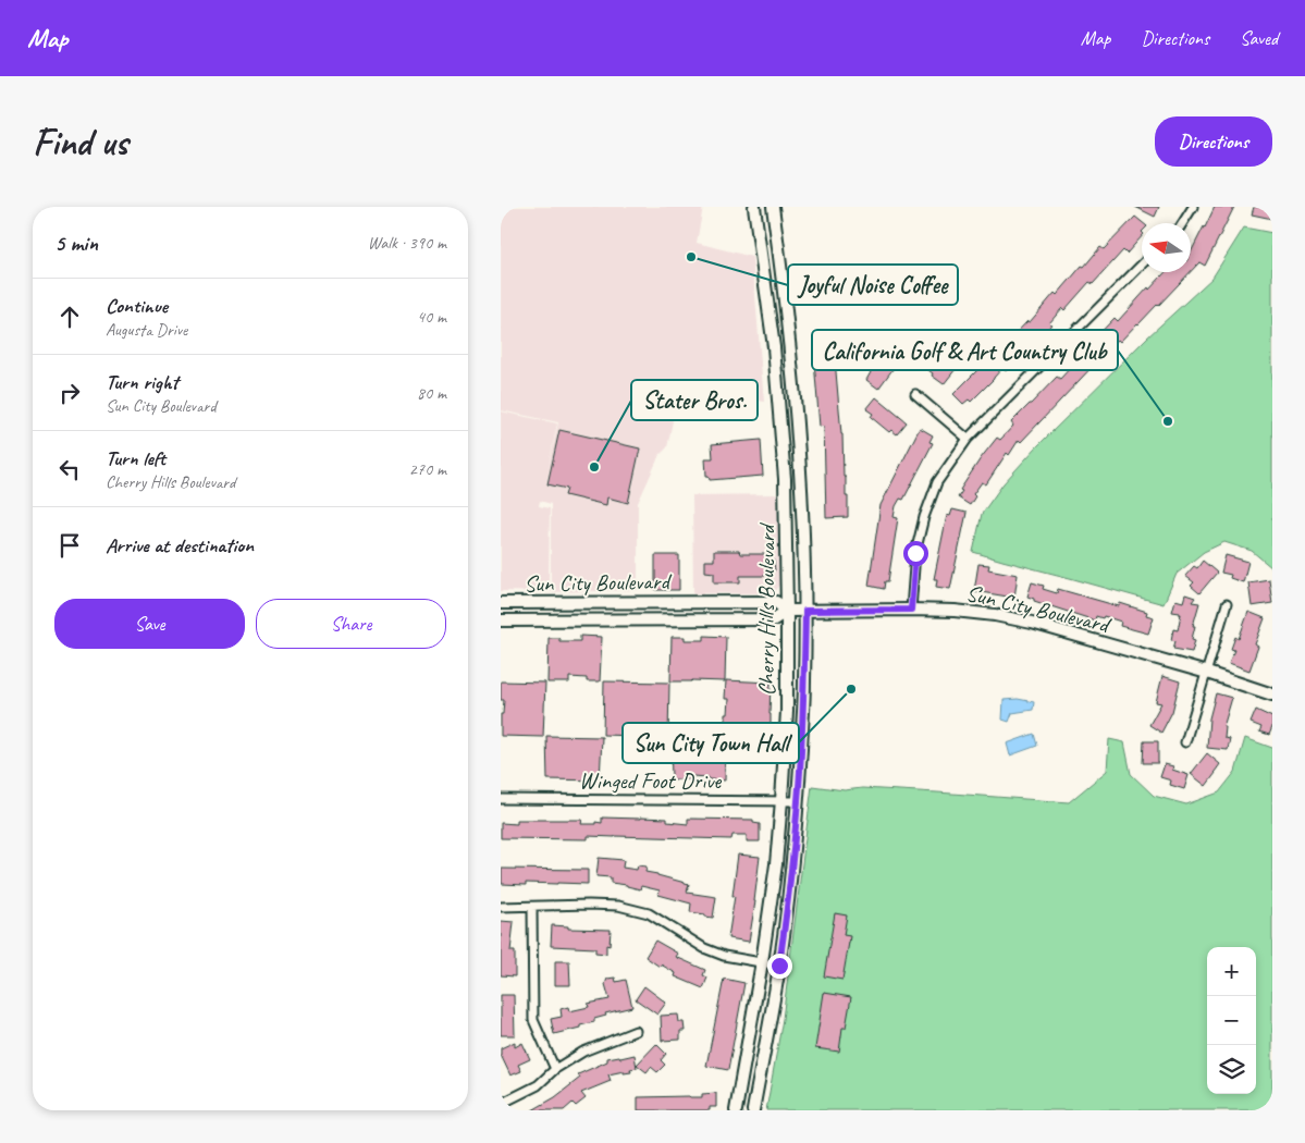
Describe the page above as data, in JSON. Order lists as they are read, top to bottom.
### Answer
{
  "streets": {
    "street": ["Sun City Boulevard", "Cherry Hills Boulevard", "Winged Foot Drive"]
  },
  "crossings": [
    ["Sun City Boulevard", "Cherry Hills Boulevard"],
    ["Cherry Hills Boulevard", "Winged Foot Drive"]
  ],
  "places": [
    "Joyful Noise Coffee",
    "California Golf & Art Country Club",
    "Stater Bros.",
    "Sun City Town Hall"
  ],
  "north": "left",
  "page": {
    "header": "Map",
    "nav": ["Map", "Directions", "Saved"],
    "buttons": [
      "Directions",
      ["Save", "Share"]
    ],
    "title": "Find us",
    "heading": ["5 min", "Walk · 390 m"],
    "list": [
      ["Continue", "Augusta Drive", "40 m"],
      ["Turn right", "Sun City Boulevard", "80 m"],
      ["Turn left", "Cherry Hills Boulevard", "270 m"],
      "Arrive at destination"
    ],
    "map_buttons": ["+", "−"]
  }
}
